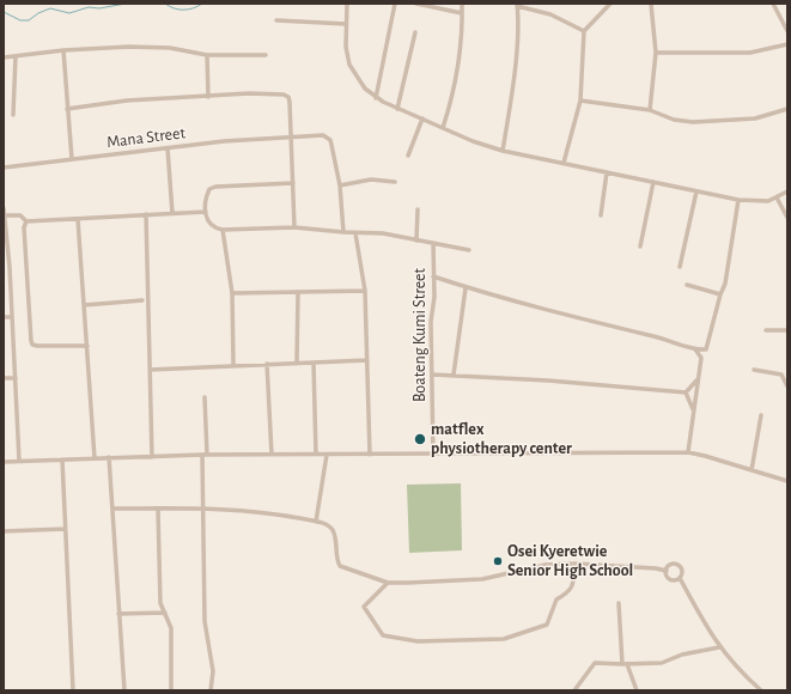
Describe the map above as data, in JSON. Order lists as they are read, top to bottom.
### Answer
{
  "streets": {
    "street": ["Mana Street", "Boateng Kumi Street"]
  },
  "places": ["matflex physiotherapy center", "Osei Kyeretwie Senior High School"]
}
